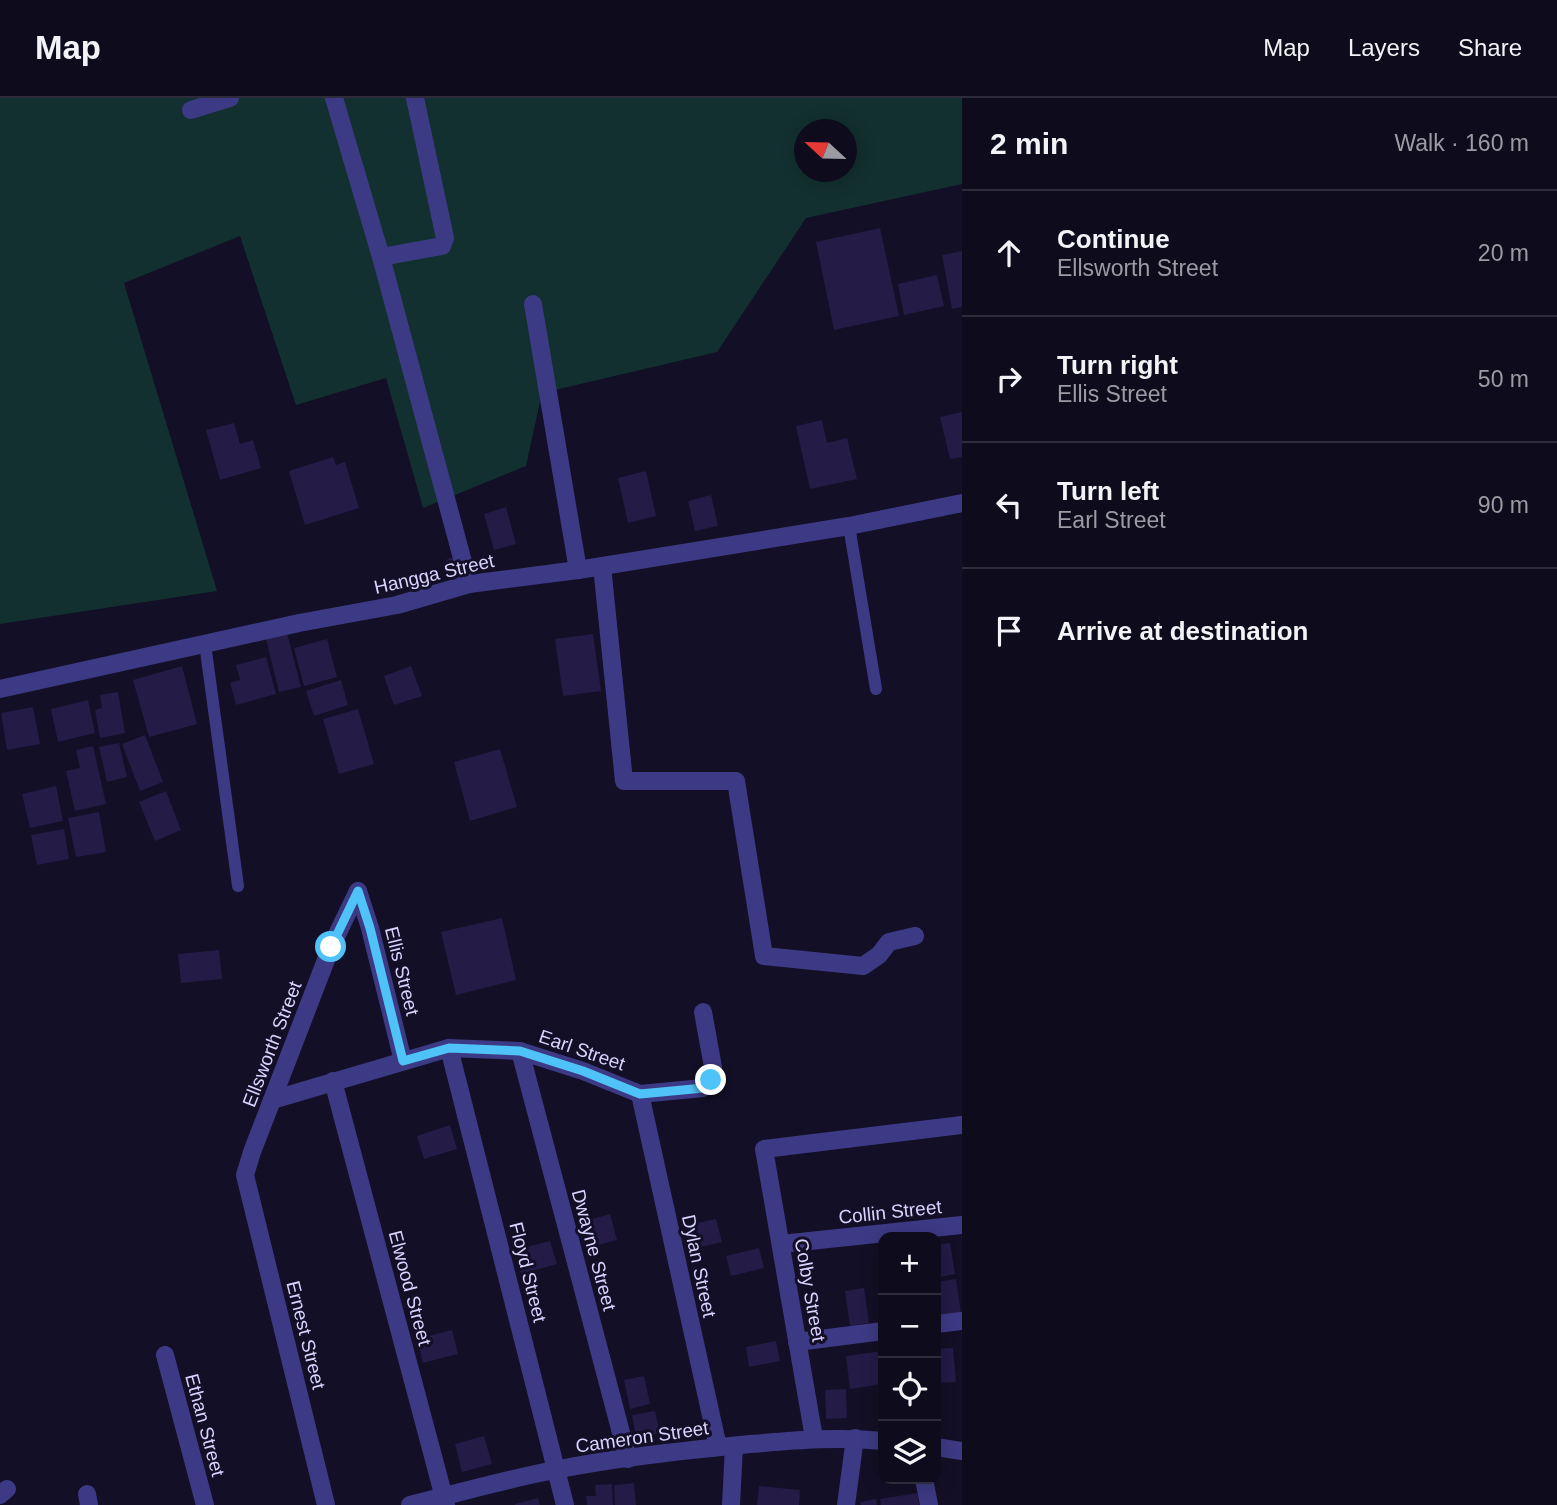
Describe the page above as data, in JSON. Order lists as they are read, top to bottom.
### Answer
{
  "streets": {
    "street": [
      "Hangga Street",
      "Ellis Street",
      "Ellsworth Street",
      "Earl Street",
      "Collin Street",
      "Dwayne Street",
      "Dylan Street",
      "Floyd Street",
      "Elwood Street",
      "Colby Street",
      "Ernest Street",
      "Ethan Street",
      "Cameron Street"
    ]
  },
  "crossings": [
    ["Ellis Street", "Ellsworth Street"],
    ["Ellis Street", "Earl Street"],
    ["Ellsworth Street", "Earl Street"],
    ["Ellsworth Street", "Ernest Street"],
    ["Earl Street", "Dwayne Street"],
    ["Earl Street", "Dylan Street"],
    ["Earl Street", "Floyd Street"],
    ["Earl Street", "Elwood Street"],
    ["Collin Street", "Colby Street"],
    ["Dwayne Street", "Cameron Street"],
    ["Dylan Street", "Cameron Street"],
    ["Floyd Street", "Cameron Street"],
    ["Elwood Street", "Cameron Street"],
    ["Colby Street", "Cameron Street"]
  ],
  "north": "left",
  "page": {
    "header": "Map",
    "nav": ["Map", "Layers", "Share"],
    "heading": ["2 min", "Walk · 160 m"],
    "list": [
      ["Continue", "Ellsworth Street", "20 m"],
      ["Turn right", "Ellis Street", "50 m"],
      ["Turn left", "Earl Street", "90 m"],
      "Arrive at destination"
    ],
    "map_buttons": ["+", "−"]
  }
}
